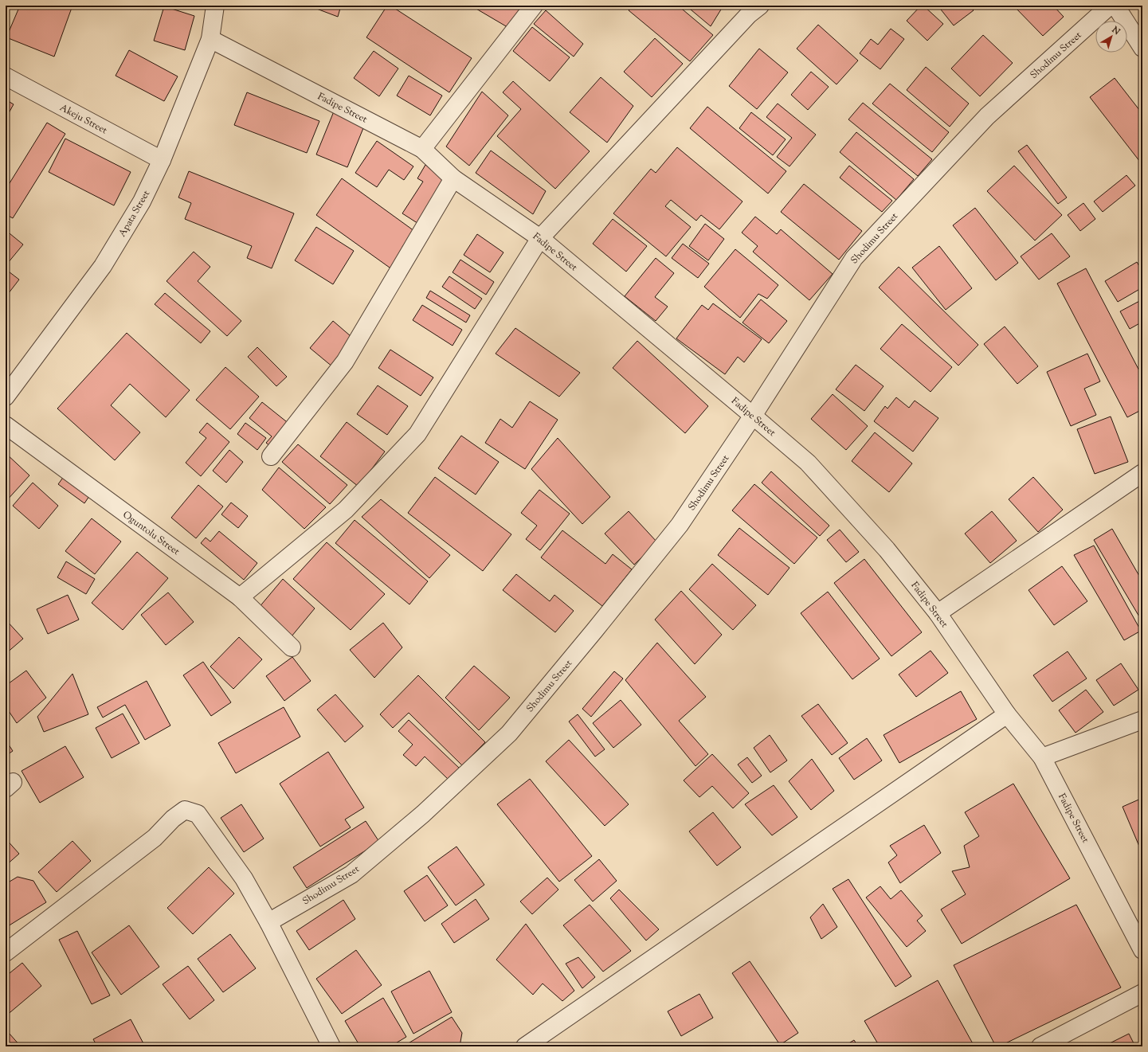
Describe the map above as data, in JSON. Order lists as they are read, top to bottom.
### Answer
{
  "streets": {
    "street": [
      "Shodimu Street",
      "Fadipe Street",
      "Akeju Street",
      "Apata Street",
      "Oguntolu Street"
    ]
  },
  "crossings": [
    ["Shodimu Street", "Fadipe Street"],
    ["Fadipe Street", "Apata Street"],
    ["Akeju Street", "Apata Street"]
  ],
  "north": "top right"
}
